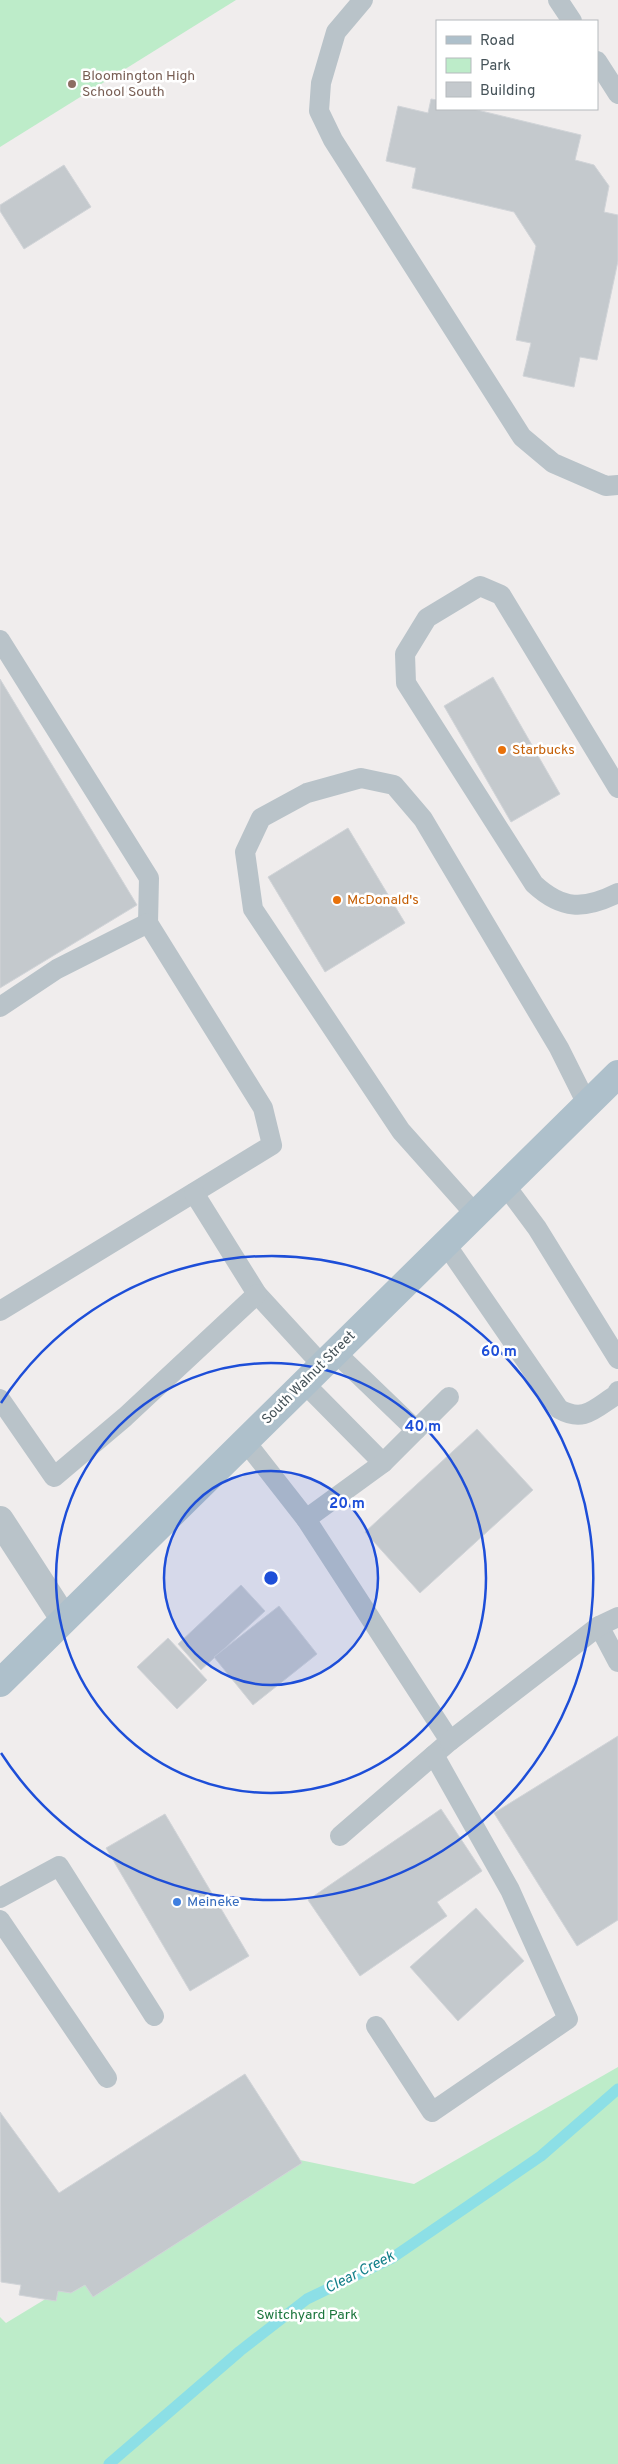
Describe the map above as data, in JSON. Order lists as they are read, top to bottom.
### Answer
{
  "streets": {
    "main road": ["South Walnut Street"]
  },
  "water": ["Clear Creek"],
  "parks": ["Switchyard Park"],
  "places": [
    "Bloomington High School South",
    "Starbucks",
    "McDonald's",
    "Meineke"
  ],
  "legend": ["Road", "Park", "Building"],
  "rings": ["60 m", "40 m", "20 m"]
}
